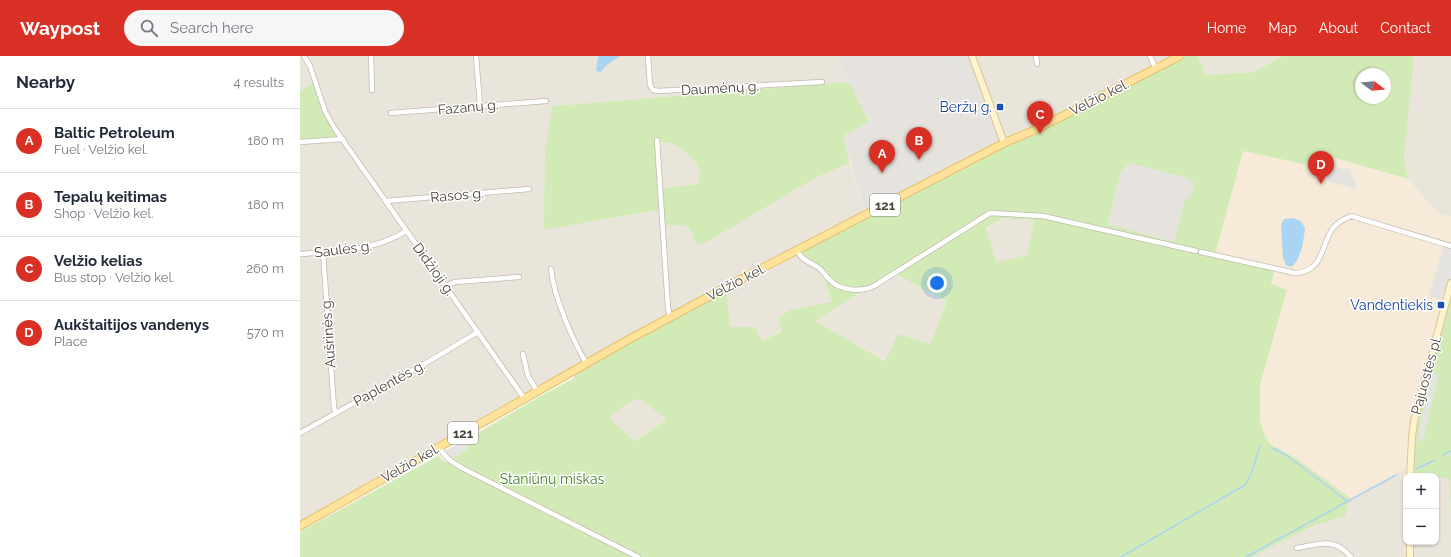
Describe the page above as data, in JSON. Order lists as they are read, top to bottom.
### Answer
{
  "streets": {
    "main road": ["Velžio kel.", "121", "Pajuostės pl."],
    "street": [
      "Daumėnų g.",
      "Fazanų g.",
      "Rasos g.",
      "Saulės g.",
      "Didžioji g.",
      "Aušrinės g.",
      "Paplentės g."
    ]
  },
  "crossings": [
    ["Velžio kel.", "Didžioji g."],
    ["Rasos g.", "Didžioji g."],
    ["Saulės g.", "Didžioji g."],
    ["Saulės g.", "Aušrinės g."],
    ["Didžioji g.", "Paplentės g."],
    ["Aušrinės g.", "Paplentės g."]
  ],
  "parks": ["Staniūnų miškas"],
  "places": {
    "transit": ["Beržų g.", "Vandentiekis"]
  },
  "north": "right",
  "page": {
    "header": "Waypost",
    "search": "Search here",
    "nav": [
      "Home",
      "Map",
      "About",
      "Contact"
    ],
    "heading": ["Nearby", "4 results"],
    "pins": [
      "C",
      "B",
      "A",
      "D"
    ],
    "list": [
      {
        "mark": "A",
        "name": "Baltic Petroleum",
        "note": "Fuel · Velžio kel.",
        "value": "180 m"
      },
      {
        "mark": "B",
        "name": "Tepalų keitimas",
        "note": "Shop · Velžio kel.",
        "value": "180 m"
      },
      {
        "mark": "C",
        "name": "Velžio kelias",
        "note": "Bus stop · Velžio kel.",
        "value": "260 m"
      },
      {
        "mark": "D",
        "name": "Aukštaitijos vandenys",
        "note": "Place",
        "value": "570 m"
      }
    ],
    "map_buttons": ["+", "−"]
  }
}
